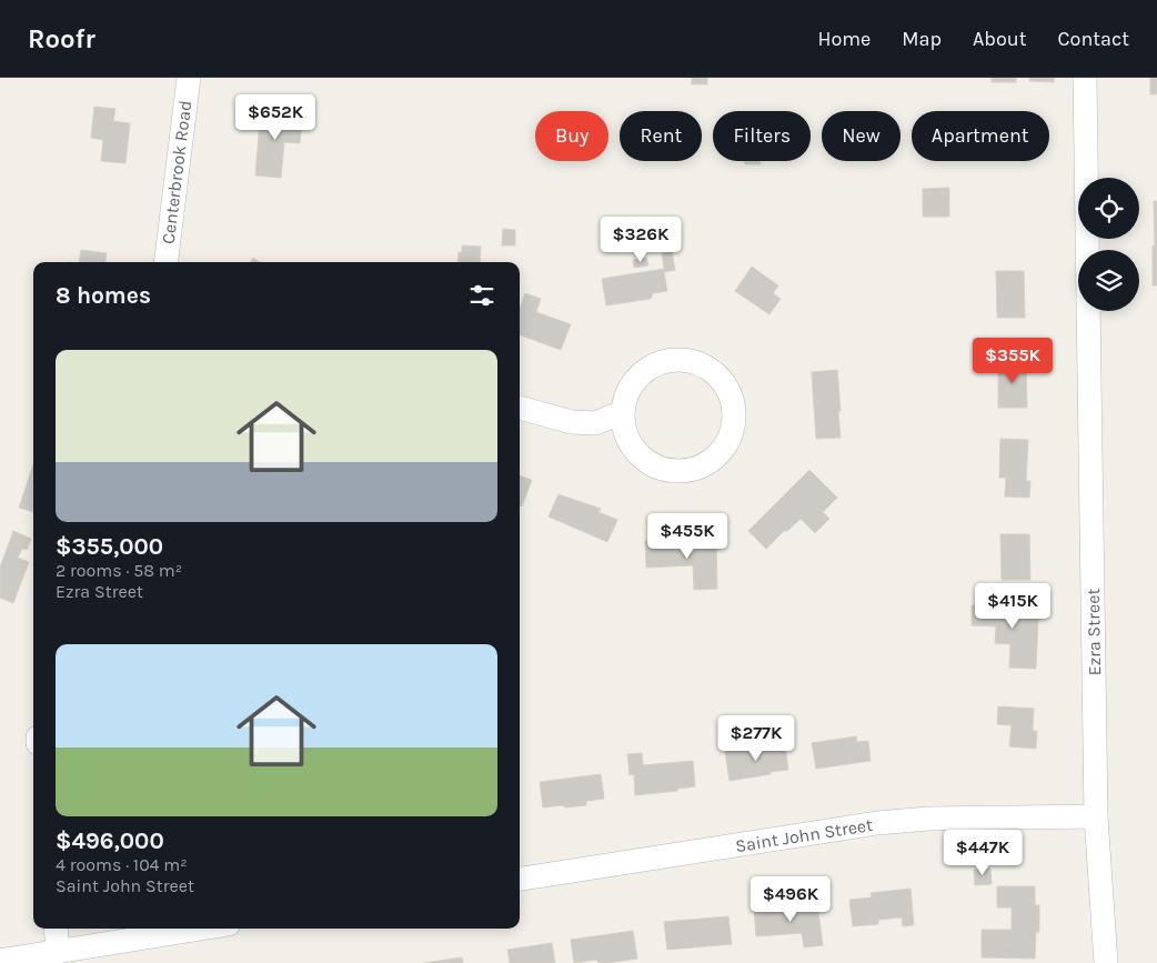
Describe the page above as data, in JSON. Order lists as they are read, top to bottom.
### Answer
{
  "streets": {
    "street": ["Centerbrook Road", "Ezra Street", "Saint John Street"]
  },
  "crossings": [
    ["Ezra Street", "Saint John Street"]
  ],
  "page": {
    "header": "Roofr",
    "nav": [
      "Home",
      "Map",
      "About",
      "Contact"
    ],
    "price": [
      "$652K",
      "$326K",
      "$355K",
      "$455K",
      "$415K",
      "$277K",
      "$447K",
      "$496K"
    ],
    "chip": [
      "Buy",
      "Rent",
      "Filters",
      "New",
      "Apartment"
    ],
    "heading": "8 homes",
    "list": [
      {
        "name": "$355,000",
        "note": "2 rooms · 58 m² · Ezra Street"
      },
      {
        "name": "$496,000",
        "note": "4 rooms · 104 m² · Saint John Street"
      }
    ]
  }
}
